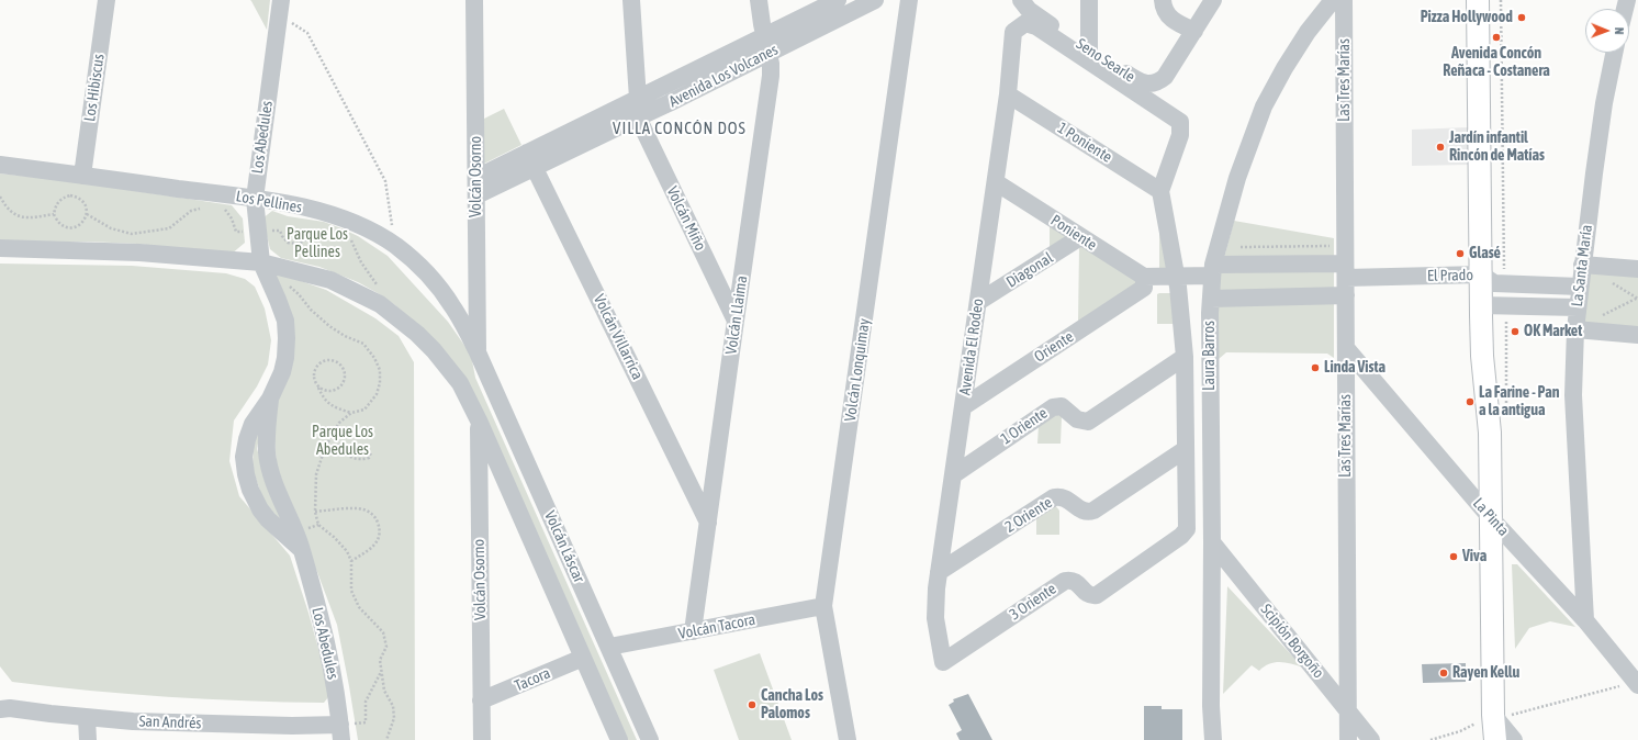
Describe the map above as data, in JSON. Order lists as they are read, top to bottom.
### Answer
{
  "streets": {
    "street": [
      "Seno Searle",
      "Avenida Los Volcanes",
      "Las Tres Marías",
      "Los Hibiscus",
      "Los Abedules",
      "1 Poniente",
      "Volcán Osorno",
      "Los Pellines",
      "Volcán Miño",
      "Poniente",
      "La Santa María",
      "Diagonal",
      "El Prado",
      "Volcán Llaima",
      "Volcán Villarrica",
      "Avenida El Rodeo",
      "Oriente",
      "Laura Barros",
      "Volcán Lonquimay",
      "1 Oriente",
      "2 Oriente",
      "La Pinta",
      "Volcán Láscar",
      "3 Oriente",
      "Volcán Tacora",
      "Scipión Borgoño",
      "Tacora",
      "San Andrés"
    ]
  },
  "crossings": [
    ["Avenida Los Volcanes", "Volcán Osorno"],
    ["Avenida Los Volcanes", "Volcán Miño"],
    ["Avenida Los Volcanes", "Volcán Llaima"],
    ["Avenida Los Volcanes", "Volcán Villarrica"],
    ["Las Tres Marías", "El Prado"],
    ["Las Tres Marías", "La Pinta"],
    ["Las Tres Marías", "Scipión Borgoño"],
    ["Los Hibiscus", "Los Pellines"],
    ["Los Abedules", "Los Pellines"],
    ["Los Abedules", "San Andrés"],
    ["1 Poniente", "Avenida El Rodeo"],
    ["Volcán Osorno", "Los Pellines"],
    ["Volcán Osorno", "Volcán Láscar"],
    ["Volcán Osorno", "Tacora"],
    ["Los Pellines", "Volcán Láscar"],
    ["Volcán Miño", "Volcán Llaima"],
    ["Poniente", "Diagonal"],
    ["Poniente", "El Prado"],
    ["Poniente", "Avenida El Rodeo"],
    ["Poniente", "Oriente"],
    ["La Santa María", "El Prado"],
    ["La Santa María", "La Pinta"],
    ["Diagonal", "Avenida El Rodeo"],
    ["El Prado", "Oriente"],
    ["El Prado", "Laura Barros"],
    ["Volcán Llaima", "Volcán Villarrica"],
    ["Volcán Llaima", "Volcán Tacora"],
    ["Avenida El Rodeo", "Oriente"],
    ["Avenida El Rodeo", "1 Oriente"],
    ["Avenida El Rodeo", "2 Oriente"],
    ["Avenida El Rodeo", "3 Oriente"],
    ["Laura Barros", "Scipión Borgoño"],
    ["Volcán Lonquimay", "Volcán Tacora"],
    ["2 Oriente", "3 Oriente"],
    ["Volcán Láscar", "Volcán Tacora"],
    ["Volcán Láscar", "Tacora"]
  ],
  "districts": ["VILLA CONCÓN DOS"],
  "parks": ["Parque Los Pellines", "Parque Los Abedules"],
  "places": [
    "Pizza Hollywood",
    "Avenida Concón Reñaca - Costanera",
    "Jardín infantil Rincón de Matías",
    "Glasé",
    "OK Market",
    "Linda Vista",
    "La Farine - Pan a la antigua",
    "Viva",
    "Rayen Kellu",
    "Cancha Los Palomos"
  ],
  "north": "right"
}
